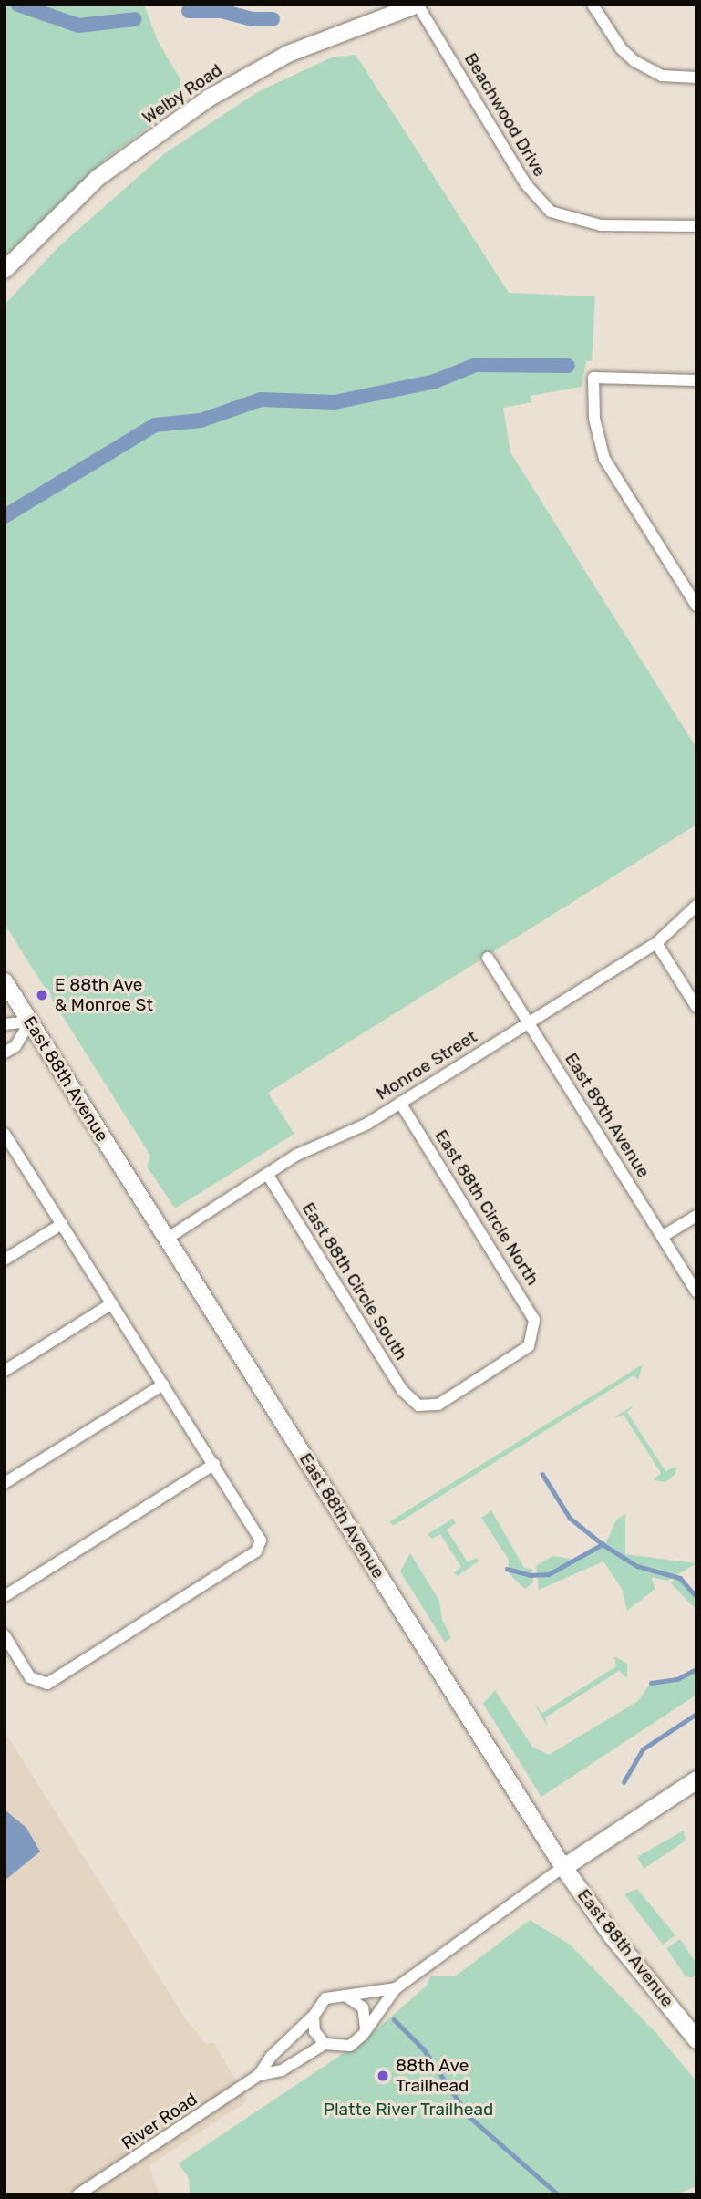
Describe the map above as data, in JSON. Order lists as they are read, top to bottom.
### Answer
{
  "streets": {
    "main road": ["Welby Road", "East 88th Avenue"],
    "street": [
      "Beachwood Drive",
      "Monroe Street",
      "East 89th Avenue",
      "East 88th Circle North",
      "East 88th Circle South",
      "River Road"
    ]
  },
  "crossings": [
    ["Welby Road", "Beachwood Drive"],
    ["Monroe Street", "East 88th Avenue"],
    ["Monroe Street", "East 89th Avenue"],
    ["Monroe Street", "East 88th Circle North"],
    ["Monroe Street", "East 88th Circle South"],
    ["East 88th Circle North", "East 88th Circle South"]
  ],
  "parks": ["Platte River Trailhead"],
  "places": ["E 88th Ave & Monroe St", "88th Ave Trailhead"]
}
